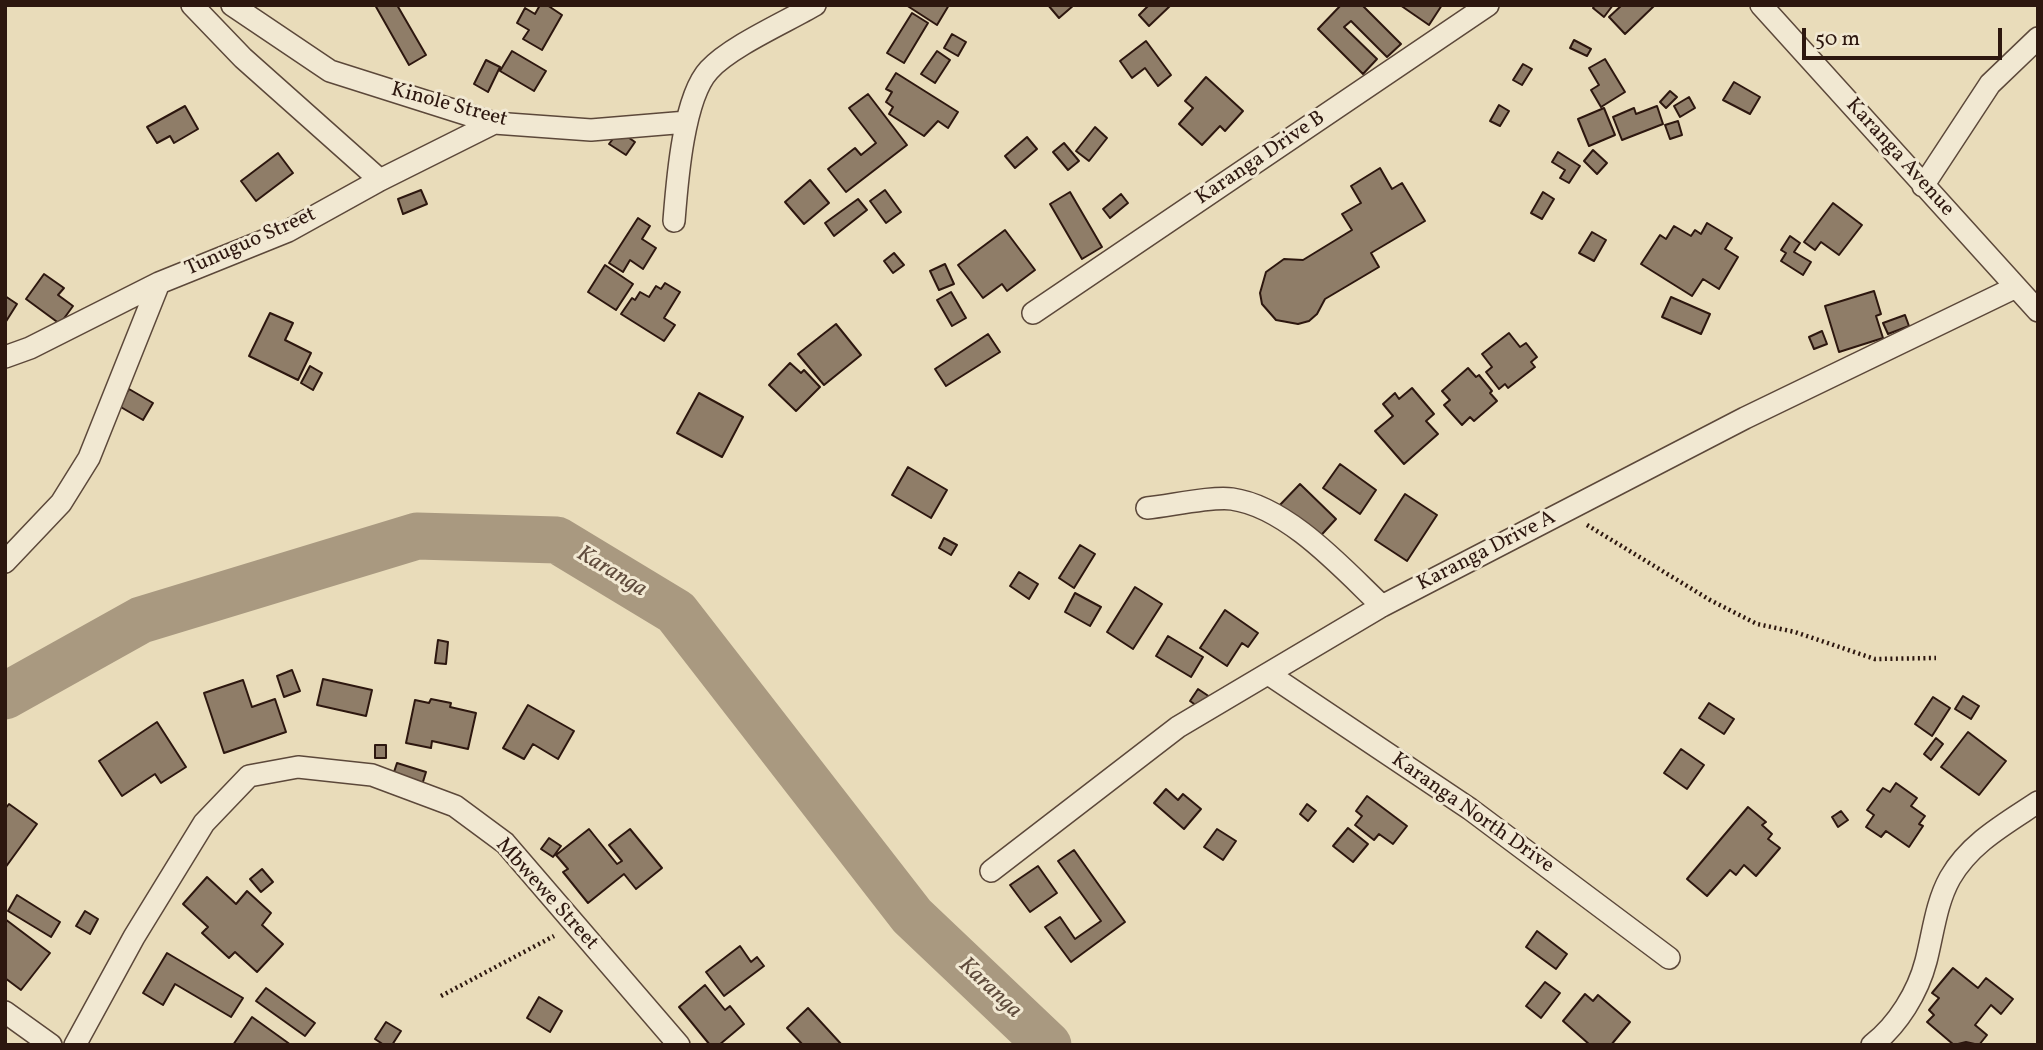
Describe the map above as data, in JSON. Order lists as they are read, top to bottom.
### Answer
{
  "streets": {
    "street": [
      "Kinole Street",
      "Karanga Avenue",
      "Karanga Drive B",
      "Tunuguo Street",
      "Karanga Drive A",
      "Karanga North Drive",
      "Mbwewe Street"
    ]
  },
  "crossings": [
    ["Kinole Street", "Tunuguo Street"],
    ["Karanga Avenue", "Karanga Drive A"],
    ["Karanga Drive A", "Karanga North Drive"]
  ],
  "water": ["Karanga"],
  "scale_bar": "50 m"
}
